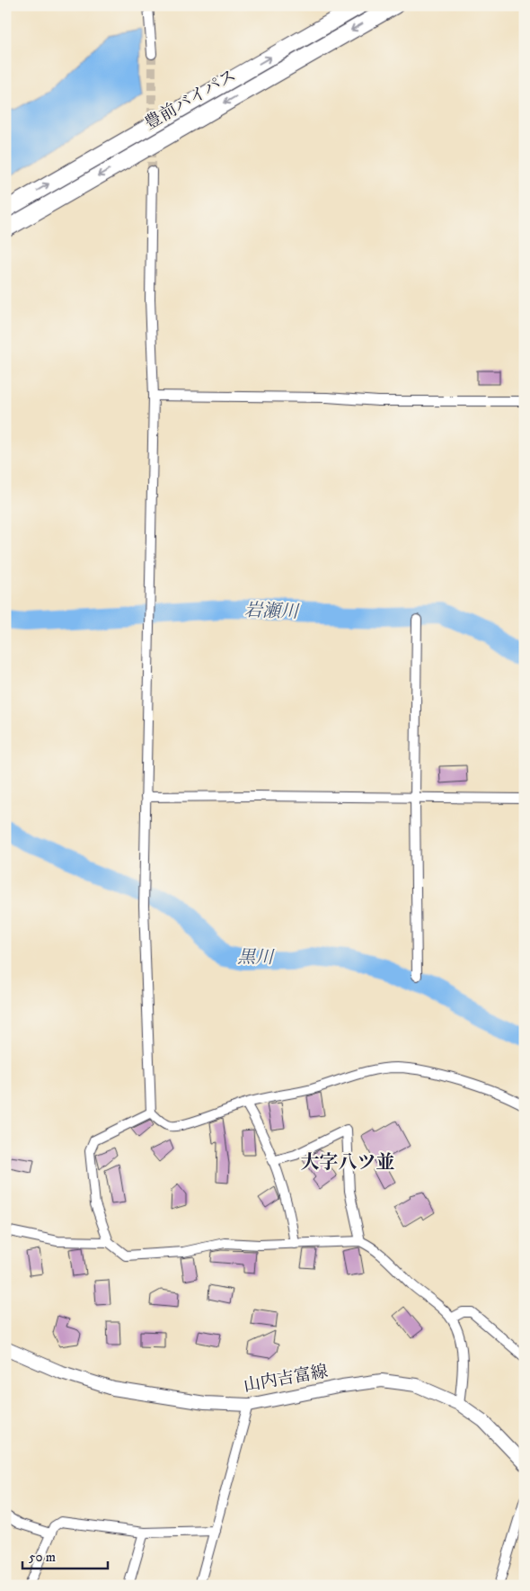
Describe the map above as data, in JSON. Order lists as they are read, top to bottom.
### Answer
{
  "streets": {
    "highway": ["豊前バイパス"],
    "main road": ["山内吉富線"]
  },
  "districts": ["大字八ツ並"],
  "water": ["岩瀬川", "黒川"],
  "scale_bar": "50 m"
}
